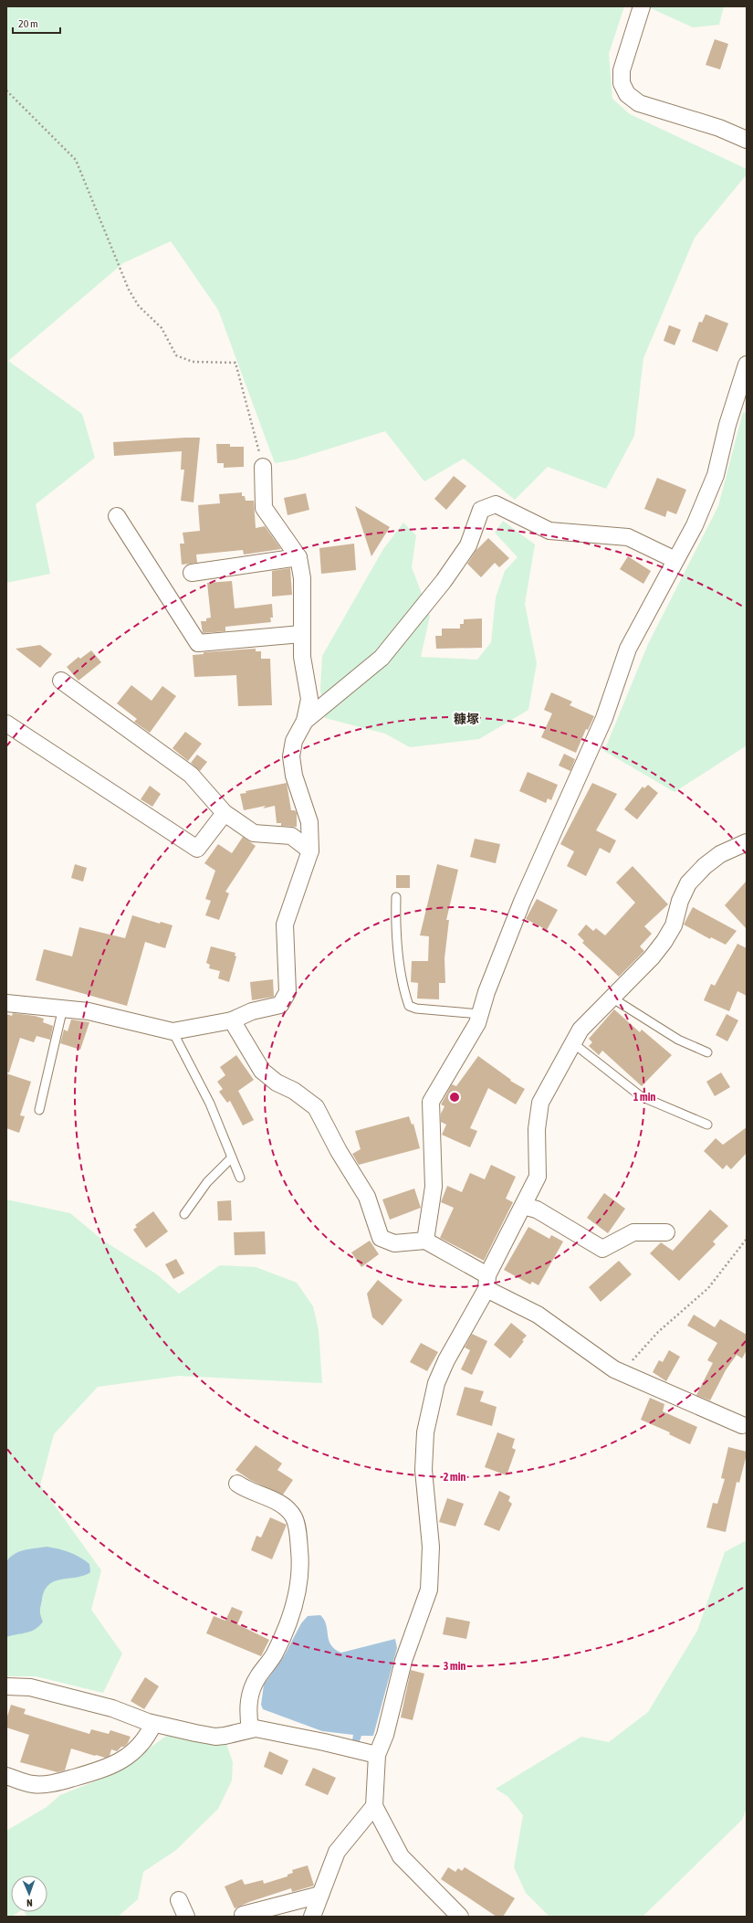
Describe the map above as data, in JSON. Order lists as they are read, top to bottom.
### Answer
{
  "districts": ["糠塚"],
  "scale_bar": "20 m",
  "north": "bottom",
  "rings": ["1 min", "2 min", "3 min"]
}
